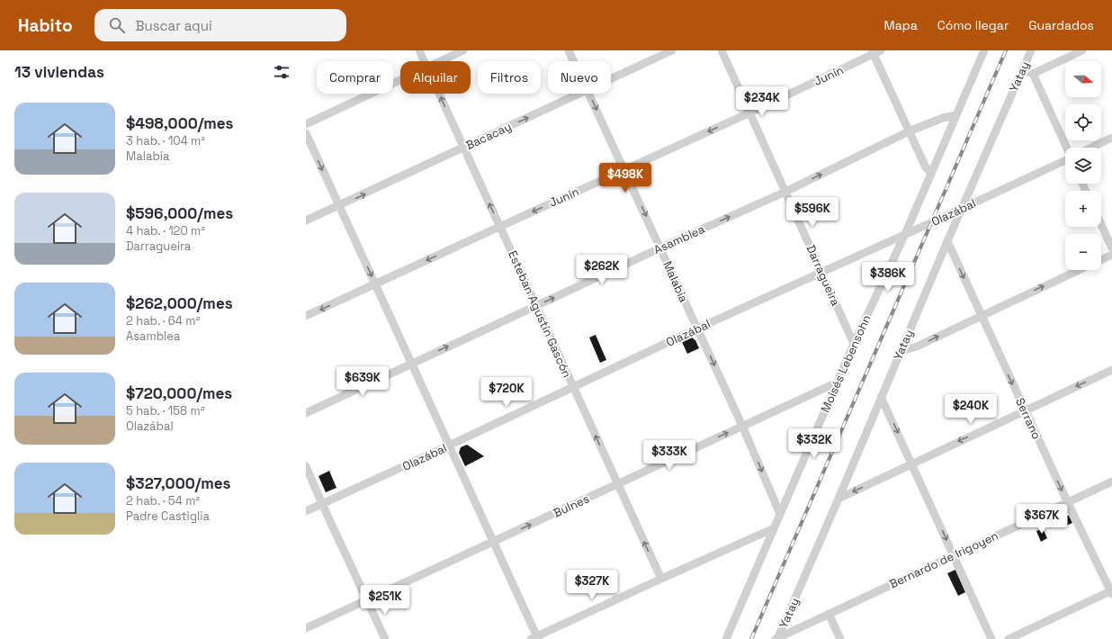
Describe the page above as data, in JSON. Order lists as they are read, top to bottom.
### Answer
{
  "streets": {
    "street": [
      "Junín",
      "Yatay",
      "Bacacay",
      "Olazábal",
      "Asamblea",
      "Darragueira",
      "Malabia",
      "Esteban Agustín Gascón",
      "Moisés Lebensohn",
      "Serrano",
      "Bulnes",
      "Bernardo de Irigoyen"
    ]
  },
  "crossings": [
    ["Junín", "Darragueira"],
    ["Junín", "Malabia"],
    ["Junín", "Esteban Agustín Gascón"],
    ["Yatay", "Olazábal"],
    ["Yatay", "Serrano"],
    ["Yatay", "Bernardo de Irigoyen"],
    ["Bacacay", "Esteban Agustín Gascón"],
    ["Olazábal", "Darragueira"],
    ["Olazábal", "Malabia"],
    ["Olazábal", "Esteban Agustín Gascón"],
    ["Olazábal", "Moisés Lebensohn"],
    ["Asamblea", "Darragueira"],
    ["Asamblea", "Malabia"],
    ["Asamblea", "Esteban Agustín Gascón"],
    ["Asamblea", "Moisés Lebensohn"],
    ["Darragueira", "Moisés Lebensohn"],
    ["Malabia", "Moisés Lebensohn"],
    ["Malabia", "Bulnes"],
    ["Esteban Agustín Gascón", "Bulnes"],
    ["Moisés Lebensohn", "Bulnes"],
    ["Serrano", "Bernardo de Irigoyen"]
  ],
  "one_way": [
    "Junín",
    "Bacacay",
    "Asamblea",
    "Malabia",
    "Esteban Agustín Gascón",
    "Serrano",
    "Bulnes"
  ],
  "north": "right",
  "page": {
    "header": "Habito",
    "search": "Buscar aquí",
    "nav": ["Mapa", "Cómo llegar", "Guardados"],
    "heading": "13 viviendas",
    "map_buttons": ["+", "−"],
    "chip": [
      "Comprar",
      "Alquilar",
      "Filtros",
      "Nuevo"
    ],
    "price": [
      "$234K",
      "$498K",
      "$596K",
      "$262K",
      "$386K",
      "$639K",
      "$720K",
      "$240K",
      "$332K",
      "$333K",
      "$367K",
      "$327K",
      "$251K"
    ],
    "list": [
      {
        "name": "$498,000/mes",
        "note": "3 hab. · 104 m² · Malabia"
      },
      {
        "name": "$596,000/mes",
        "note": "4 hab. · 120 m² · Darragueira"
      },
      {
        "name": "$262,000/mes",
        "note": "2 hab. · 64 m² · Asamblea"
      },
      {
        "name": "$720,000/mes",
        "note": "5 hab. · 158 m² · Olazábal"
      },
      {
        "name": "$327,000/mes",
        "note": "2 hab. · 54 m² · Padre Castiglia"
      }
    ]
  }
}
